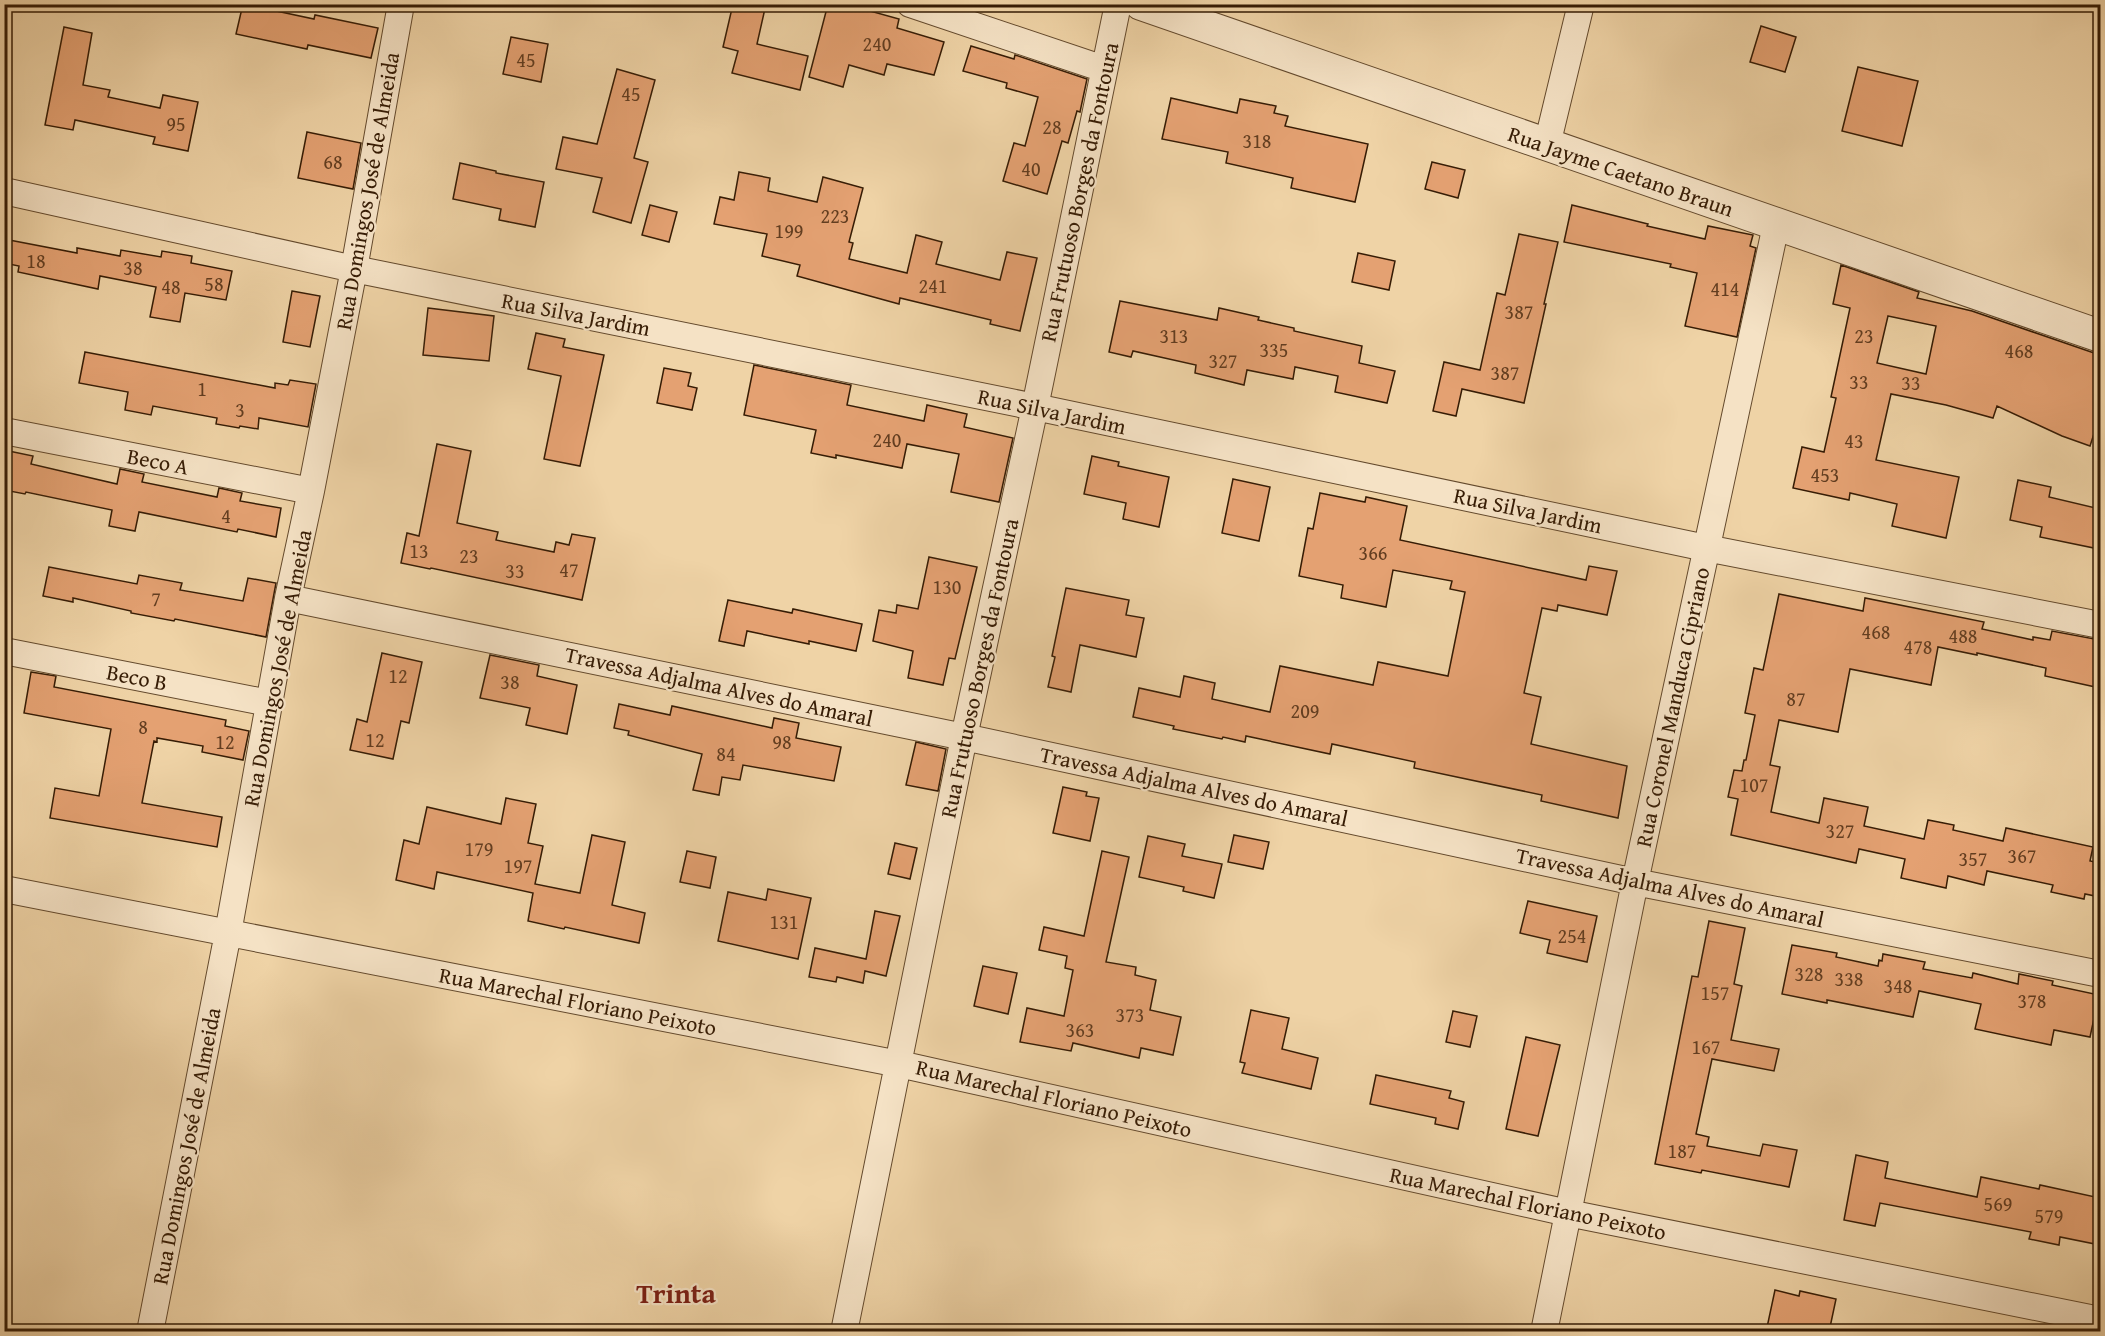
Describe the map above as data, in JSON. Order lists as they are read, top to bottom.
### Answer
{
  "streets": {
    "street": [
      "Rua Jayme Caetano Braun",
      "Rua Domingos José de Almeida",
      "Rua Frutuoso Borges da Fontoura",
      "Rua Silva Jardim",
      "Beco A",
      "Beco B",
      "Travessa Adjalma Alves do Amaral",
      "Rua Coronel Manduca Cipriano",
      "Rua Marechal Floriano Peixoto"
    ]
  },
  "crossings": [
    ["Rua Jayme Caetano Braun", "Rua Coronel Manduca Cipriano"],
    ["Rua Domingos José de Almeida", "Rua Silva Jardim"],
    ["Rua Domingos José de Almeida", "Beco A"],
    ["Rua Domingos José de Almeida", "Beco B"],
    ["Rua Domingos José de Almeida", "Travessa Adjalma Alves do Amaral"],
    ["Rua Domingos José de Almeida", "Rua Marechal Floriano Peixoto"],
    ["Rua Frutuoso Borges da Fontoura", "Rua Silva Jardim"],
    ["Rua Frutuoso Borges da Fontoura", "Travessa Adjalma Alves do Amaral"],
    ["Rua Frutuoso Borges da Fontoura", "Rua Marechal Floriano Peixoto"],
    ["Rua Silva Jardim", "Rua Coronel Manduca Cipriano"],
    ["Travessa Adjalma Alves do Amaral", "Rua Coronel Manduca Cipriano"],
    ["Rua Coronel Manduca Cipriano", "Rua Marechal Floriano Peixoto"]
  ],
  "districts": ["Trinta"],
  "house_numbers": [
    "240",
    "45",
    "45",
    "95",
    "28",
    "318",
    "68",
    "40",
    "223",
    "199",
    "18",
    "38",
    "58",
    "241",
    "48",
    "414",
    "387",
    "313",
    "23",
    "335",
    "468",
    "327",
    "387",
    "33",
    "33",
    "1",
    "3",
    "240",
    "43",
    "453",
    "4",
    "13",
    "366",
    "23",
    "47",
    "33",
    "130",
    "7",
    "468",
    "488",
    "478",
    "12",
    "38",
    "87",
    "209",
    "8",
    "12",
    "12",
    "98",
    "84",
    "107",
    "327",
    "179",
    "367",
    "357",
    "197",
    "131",
    "254",
    "328",
    "338",
    "348",
    "157",
    "378",
    "373",
    "363",
    "167",
    "187",
    "569",
    "579"
  ]
}
